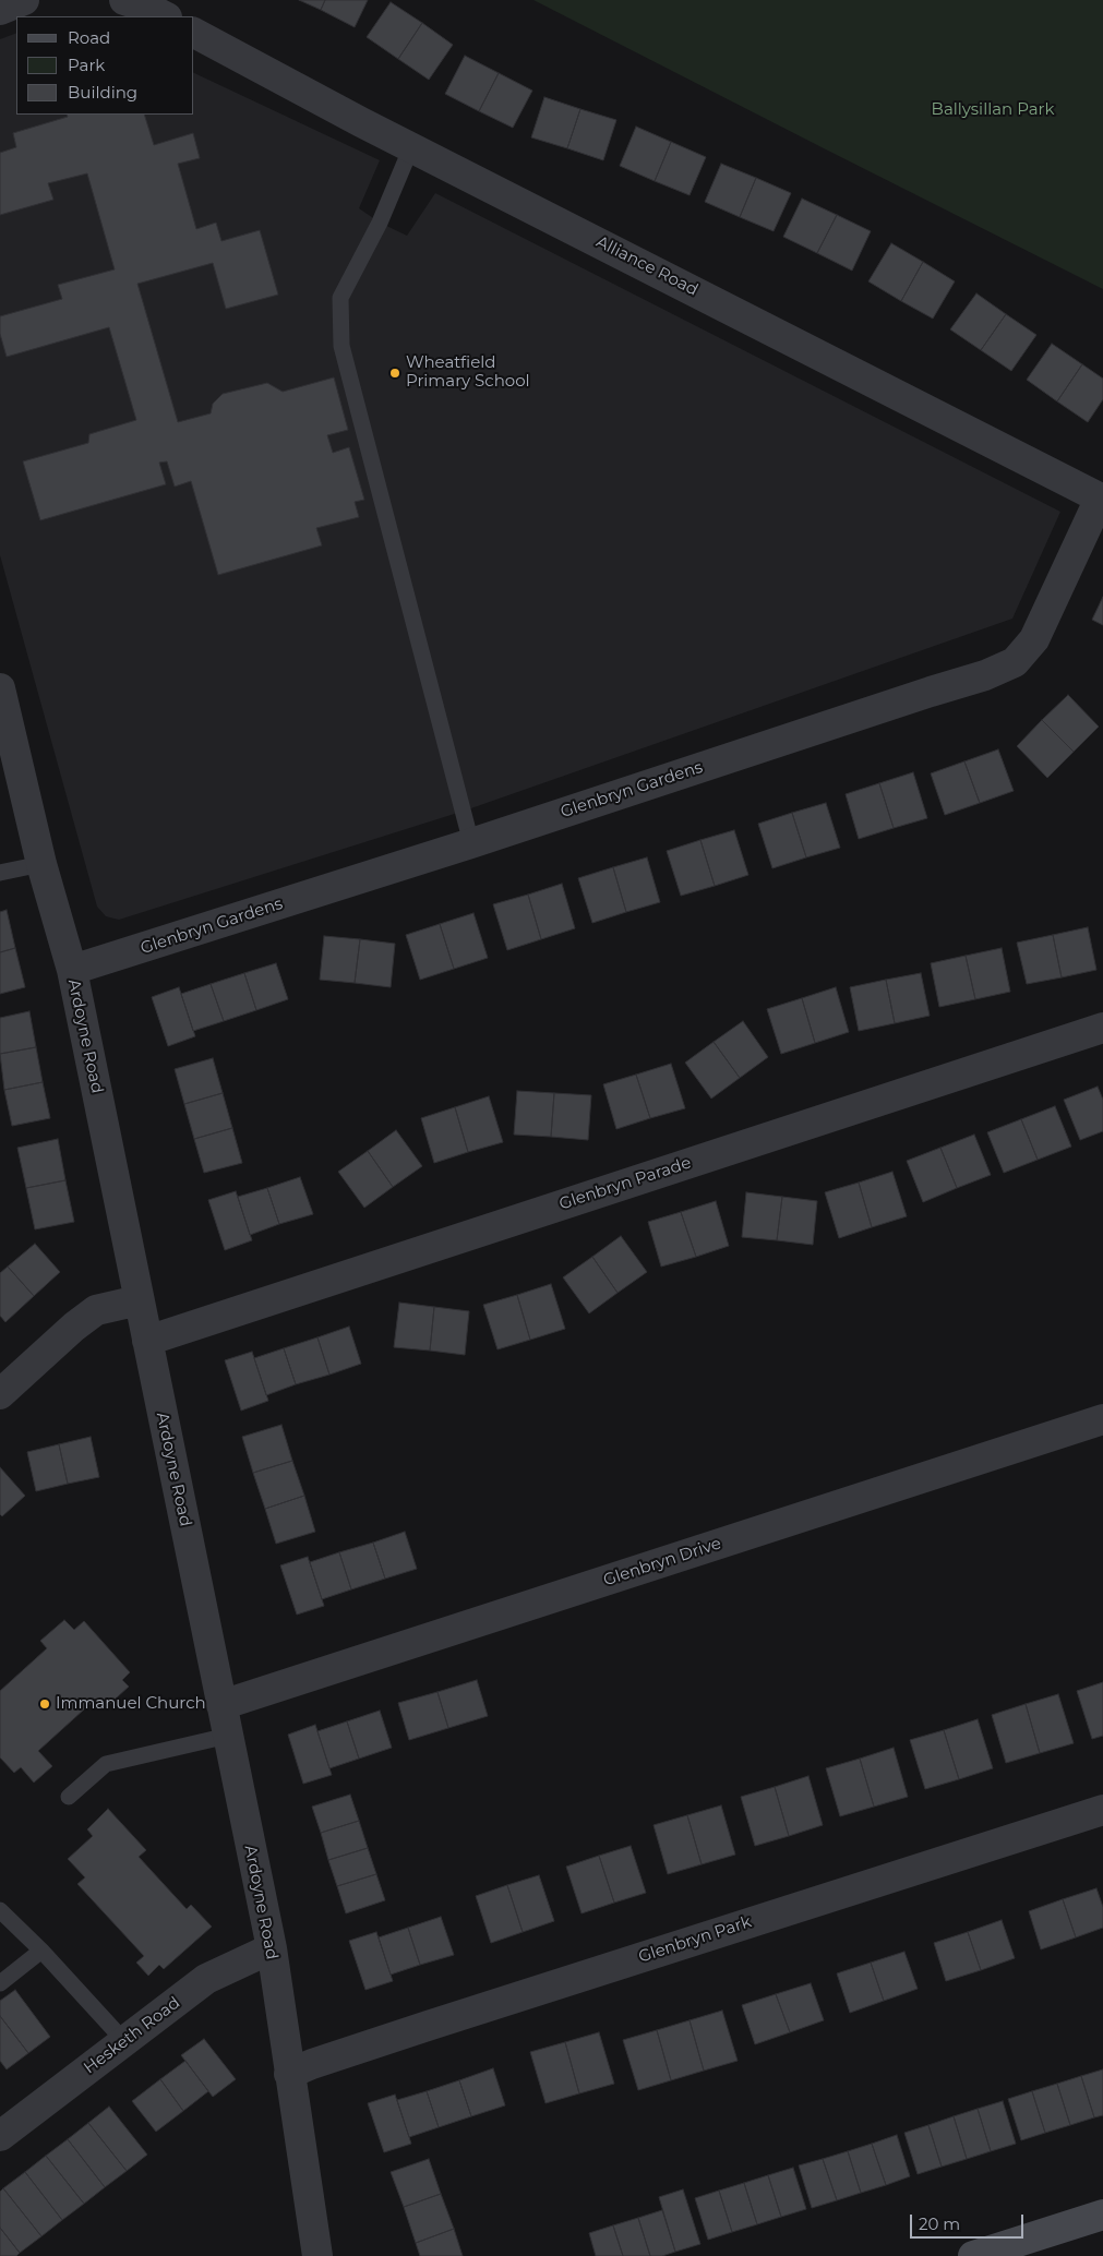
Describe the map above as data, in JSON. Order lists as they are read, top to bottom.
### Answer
{
  "streets": {
    "street": [
      "Alliance Road",
      "Glenbryn Gardens",
      "Ardoyne Road",
      "Glenbryn Parade",
      "Glenbryn Drive",
      "Glenbryn Park",
      "Hesketh Road"
    ]
  },
  "crossings": [
    ["Alliance Road", "Glenbryn Gardens"],
    ["Glenbryn Gardens", "Ardoyne Road"],
    ["Ardoyne Road", "Glenbryn Parade"],
    ["Ardoyne Road", "Glenbryn Drive"],
    ["Ardoyne Road", "Glenbryn Park"],
    ["Ardoyne Road", "Hesketh Road"]
  ],
  "parks": ["Ballysillan Park"],
  "places": ["Wheatfield Primary School", "Immanuel Church"],
  "legend": ["Road", "Park", "Building"],
  "scale_bar": "20 m"
}
